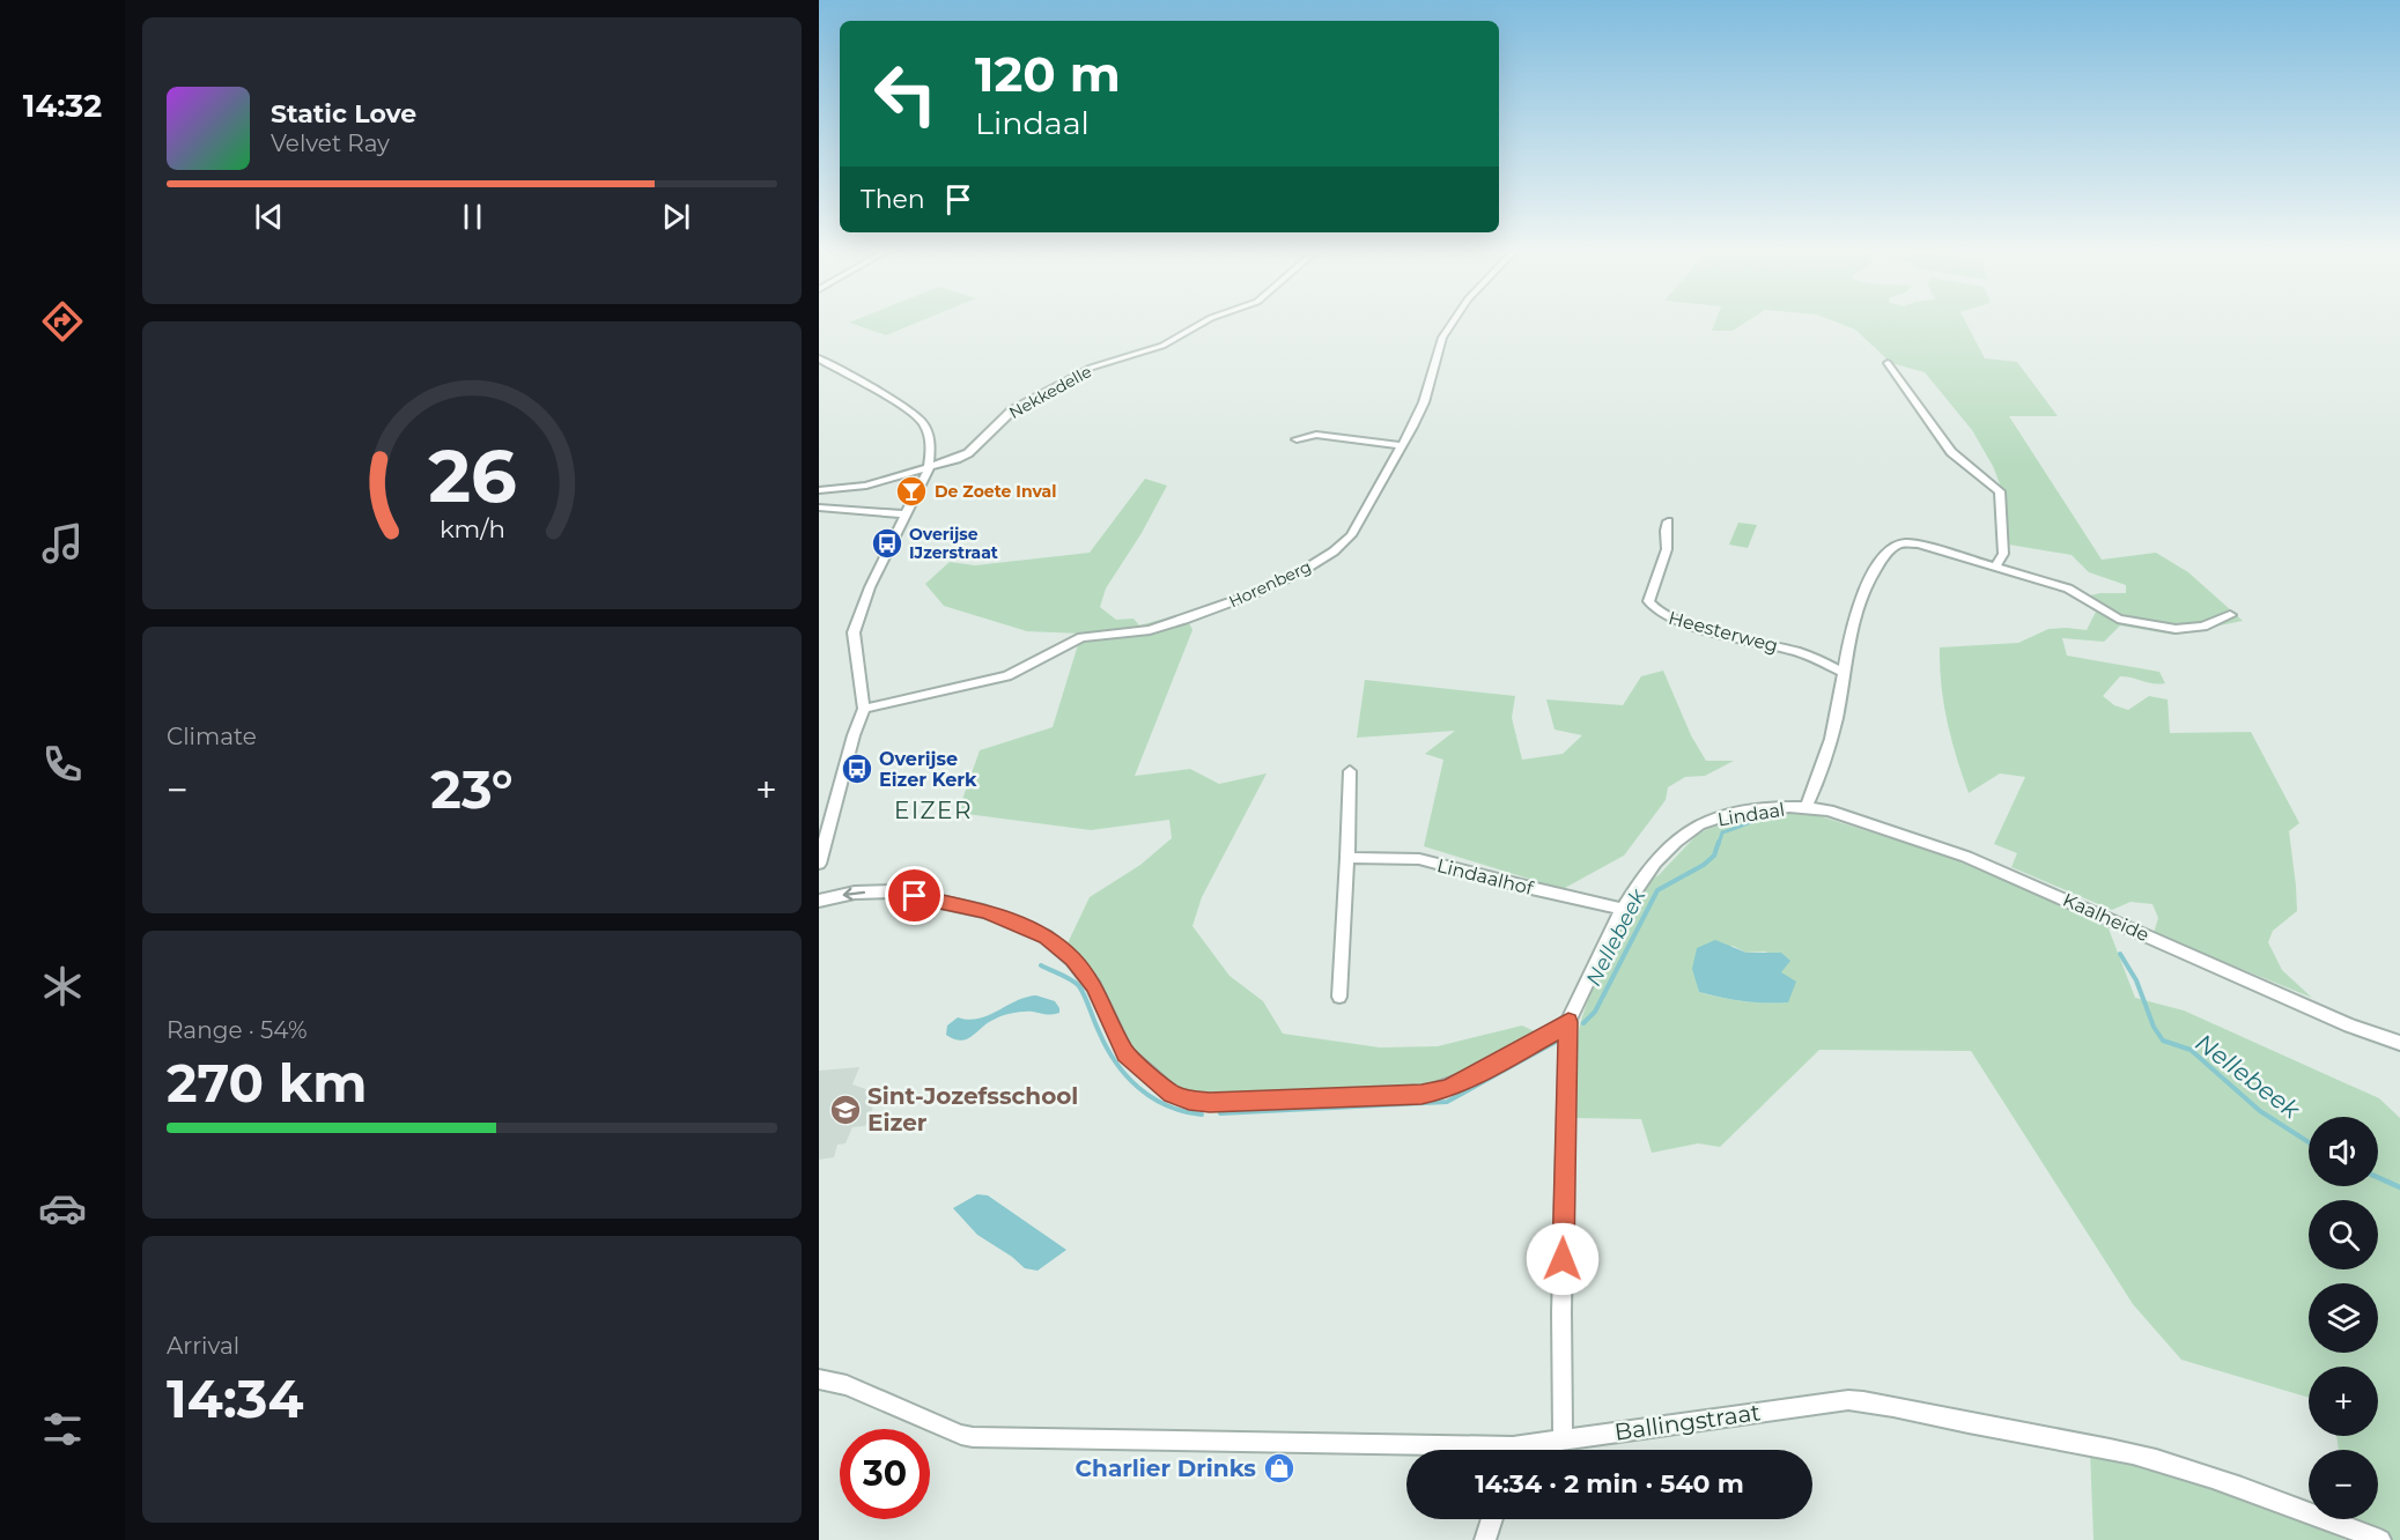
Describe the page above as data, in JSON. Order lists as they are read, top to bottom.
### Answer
{
  "streets": {
    "street": [
      "Nekkedelle",
      "Horenberg",
      "Heesterweg",
      "Lindaal",
      "Lindaalhof",
      "Kaalheide",
      "Ballingstraat"
    ]
  },
  "crossings": [
    ["Heesterweg", "Lindaal"],
    ["Lindaal", "Lindaalhof"],
    ["Lindaal", "Kaalheide"]
  ],
  "districts": ["EIZER"],
  "water": ["Nellebeek"],
  "places": {
    "bar": ["De Zoete Inval"],
    "bus stop": ["Overijse IJzerstraat", "Overijse Eizer Kerk"],
    "school or university": ["Sint-Jozefsschool Eizer"],
    "shop": ["Charlier Drinks"]
  },
  "page": {
    "tabs": "14:32",
    "turn": ["120 m", "Lindaal"],
    "song": ["Static Love", "Velvet Ray"],
    "then": "Then",
    "tile": [
      "Climate",
      ["Range · 54%", "270 km"],
      ["Arrival", "14:34"]
    ],
    "heat": ["−", "23°", "+"],
    "map_buttons": ["+", "−"],
    "limit": "30",
    "trip": "14:34 · 2 min · 540 m",
    "gauge": ["26", "km/h"]
  }
}
